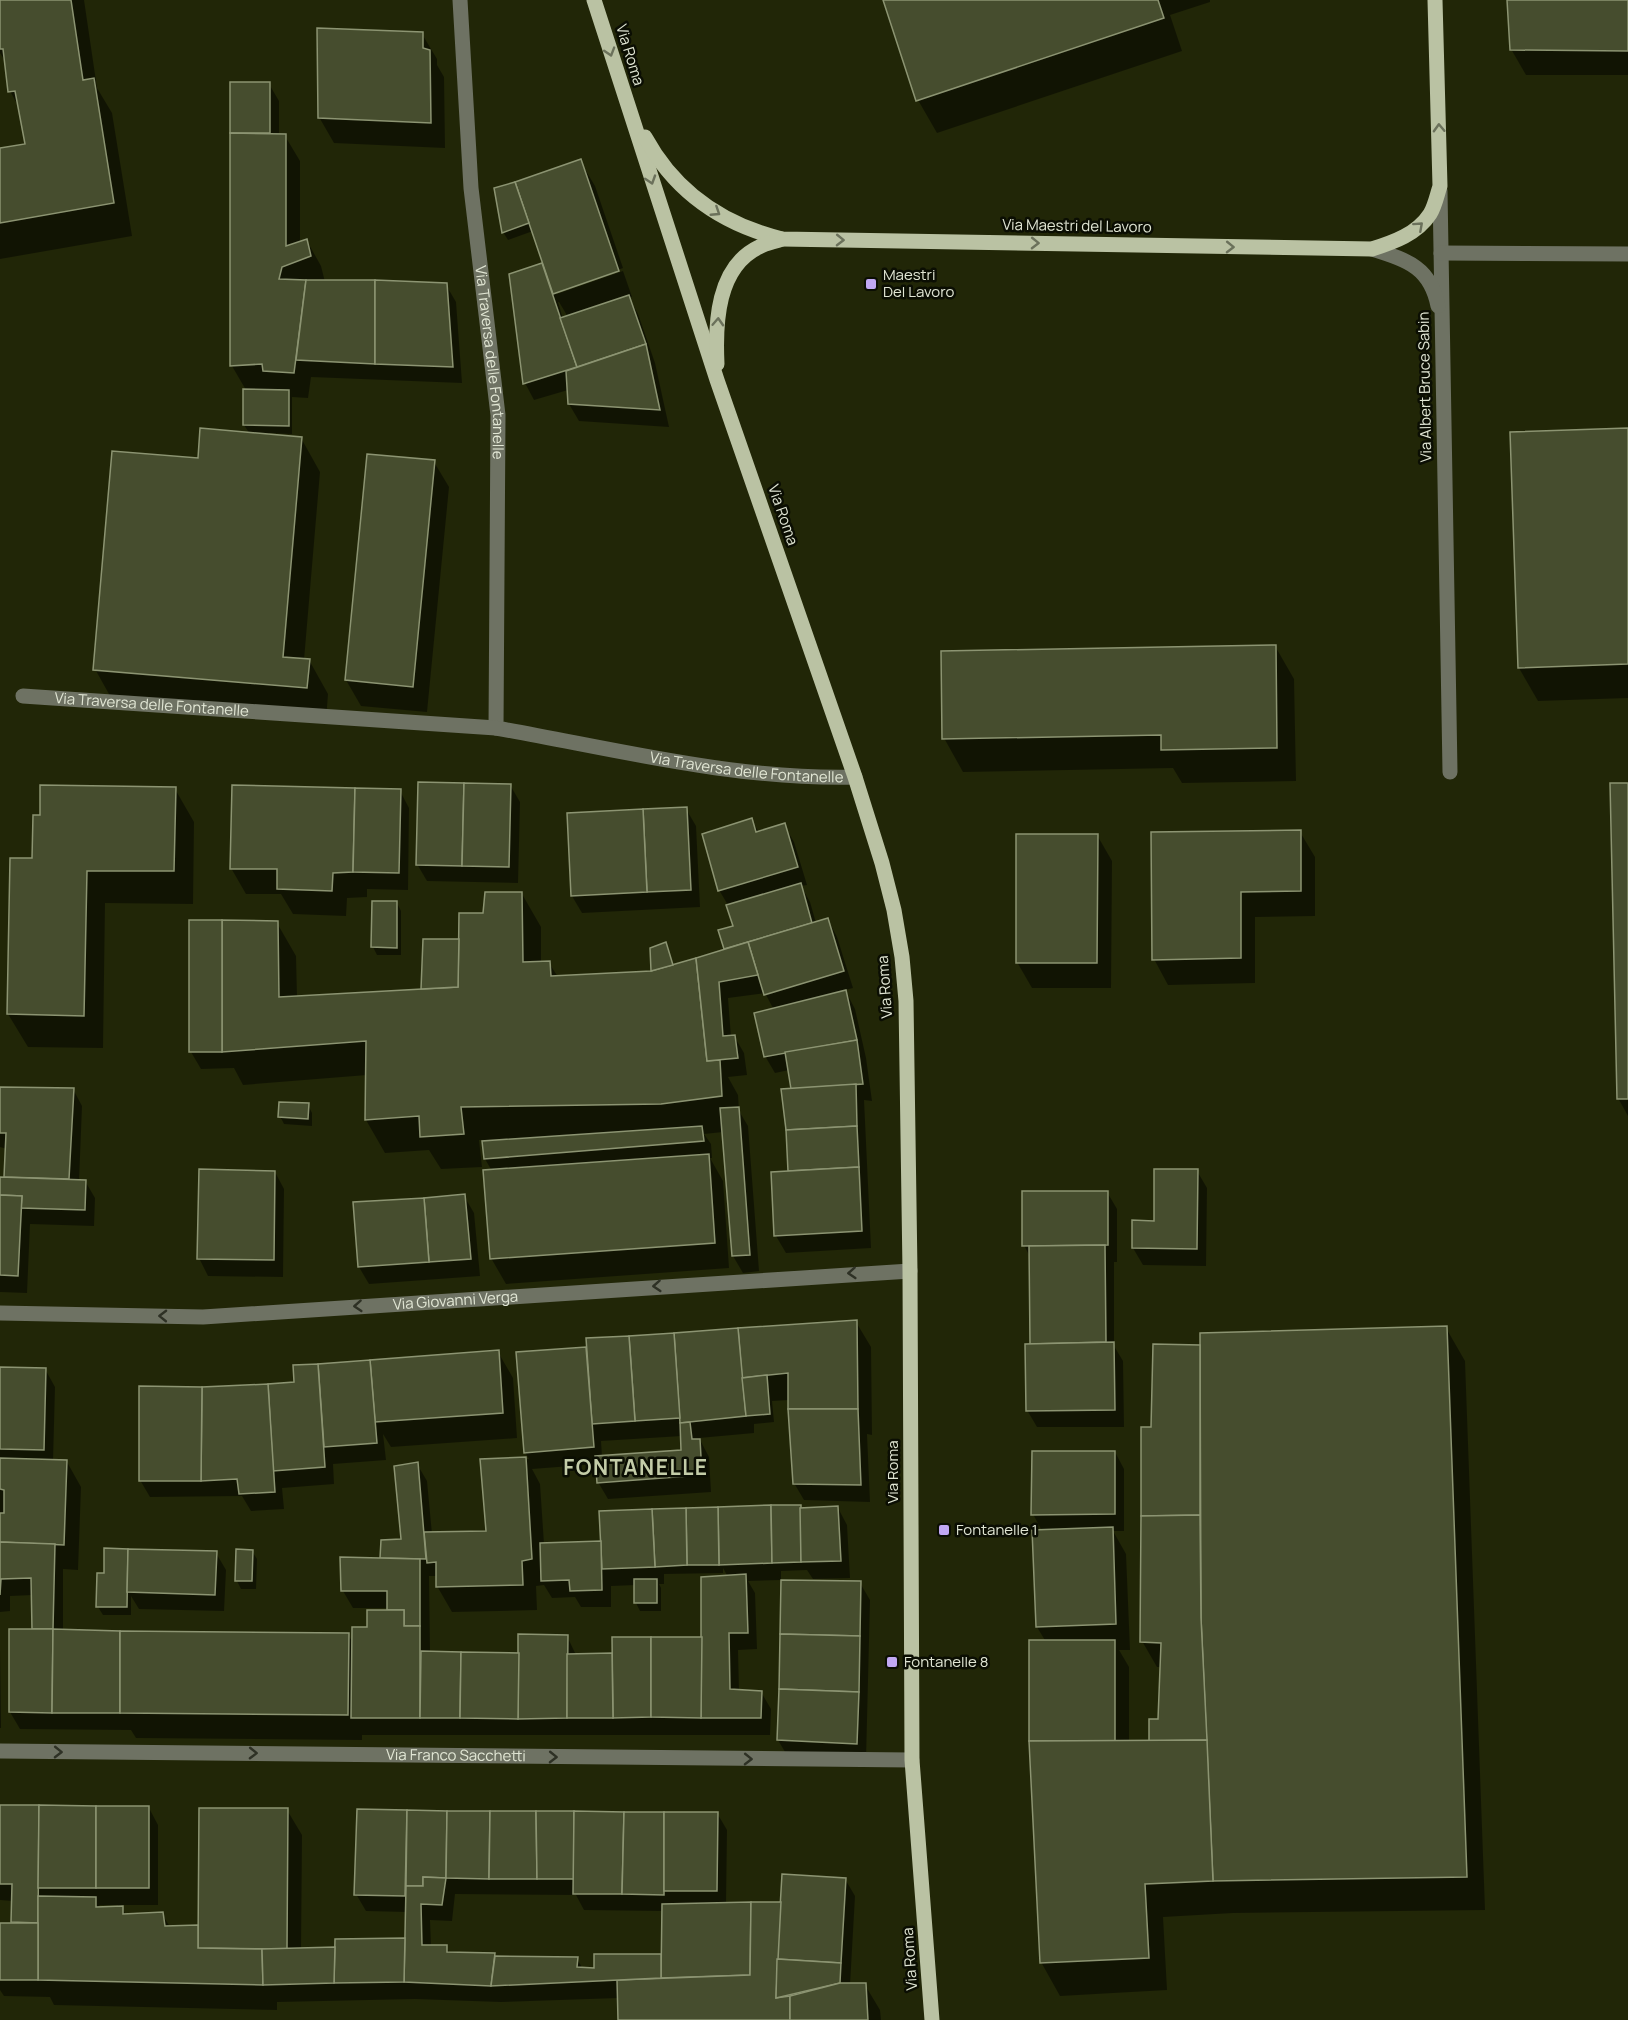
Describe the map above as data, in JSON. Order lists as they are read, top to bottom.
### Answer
{
  "streets": {
    "main road": ["Via Roma", "Via Maestri del Lavoro", "Via Albert Bruce Sabin"],
    "street": ["Via Traversa delle Fontanelle", "Via Giovanni Verga", "Via Franco Sacchetti"]
  },
  "crossings": [
    ["Via Roma", "Via Maestri del Lavoro"],
    ["Via Roma", "Via Traversa delle Fontanelle"],
    ["Via Roma", "Via Giovanni Verga"],
    ["Via Roma", "Via Franco Sacchetti"],
    ["Via Maestri del Lavoro", "Via Albert Bruce Sabin"]
  ],
  "one_way": ["Via Maestri del Lavoro", "Via Giovanni Verga", "Via Franco Sacchetti"],
  "districts": ["FONTANELLE"],
  "places": {
    "transit": ["Maestri Del Lavoro", "Fontanelle 1", "Fontanelle 8"]
  }
}
